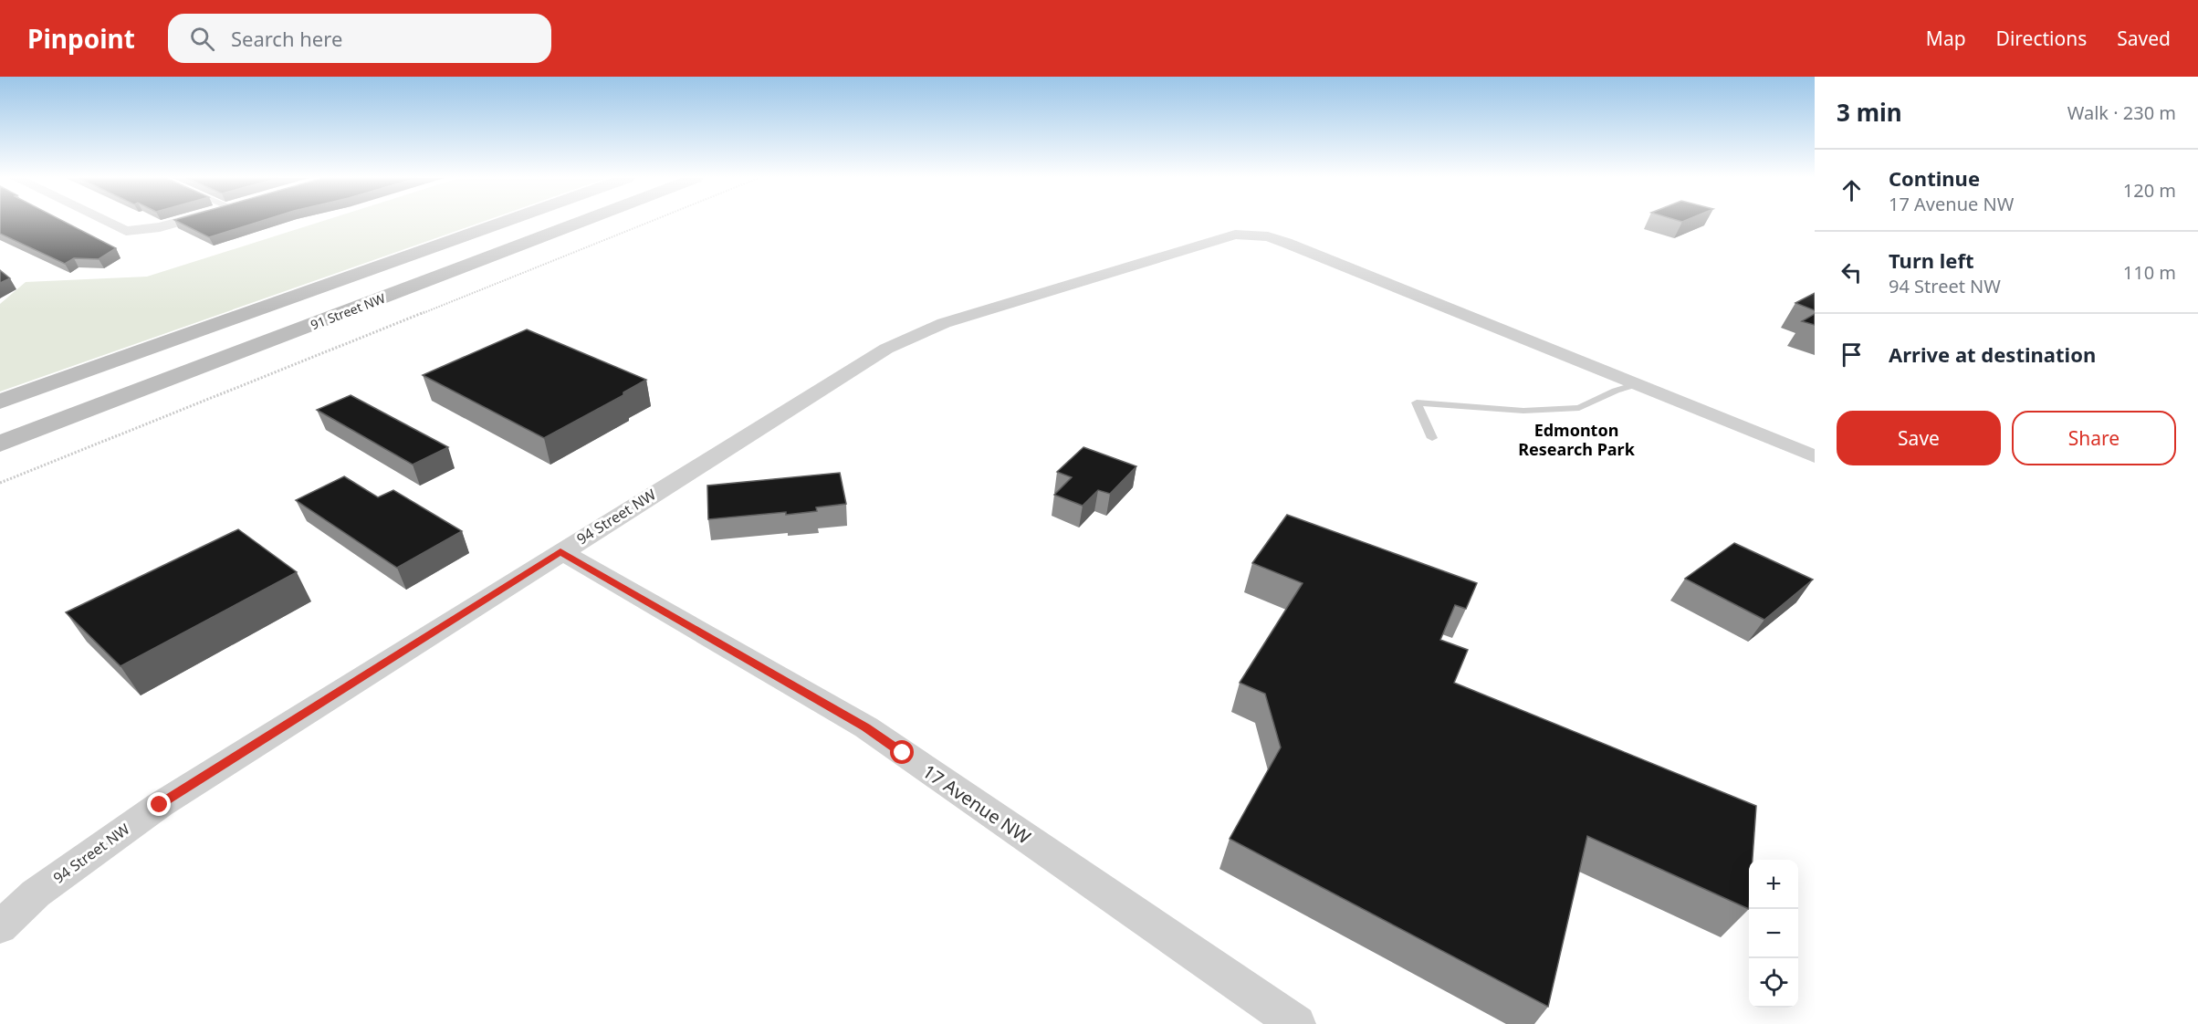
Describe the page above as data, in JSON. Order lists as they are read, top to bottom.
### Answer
{
  "streets": {
    "main road": ["91 Street NW"],
    "street": ["94 Street NW", "17 Avenue NW"]
  },
  "crossings": [
    ["94 Street NW", "17 Avenue NW"]
  ],
  "districts": ["Edmonton Research Park"],
  "page": {
    "header": "Pinpoint",
    "search": "Search here",
    "nav": ["Map", "Directions", "Saved"],
    "heading": ["3 min", "Walk · 230 m"],
    "list": [
      ["Continue", "17 Avenue NW", "120 m"],
      ["Turn left", "94 Street NW", "110 m"],
      "Arrive at destination"
    ],
    "buttons": ["Save", "Share"],
    "map_buttons": ["+", "−"]
  }
}
